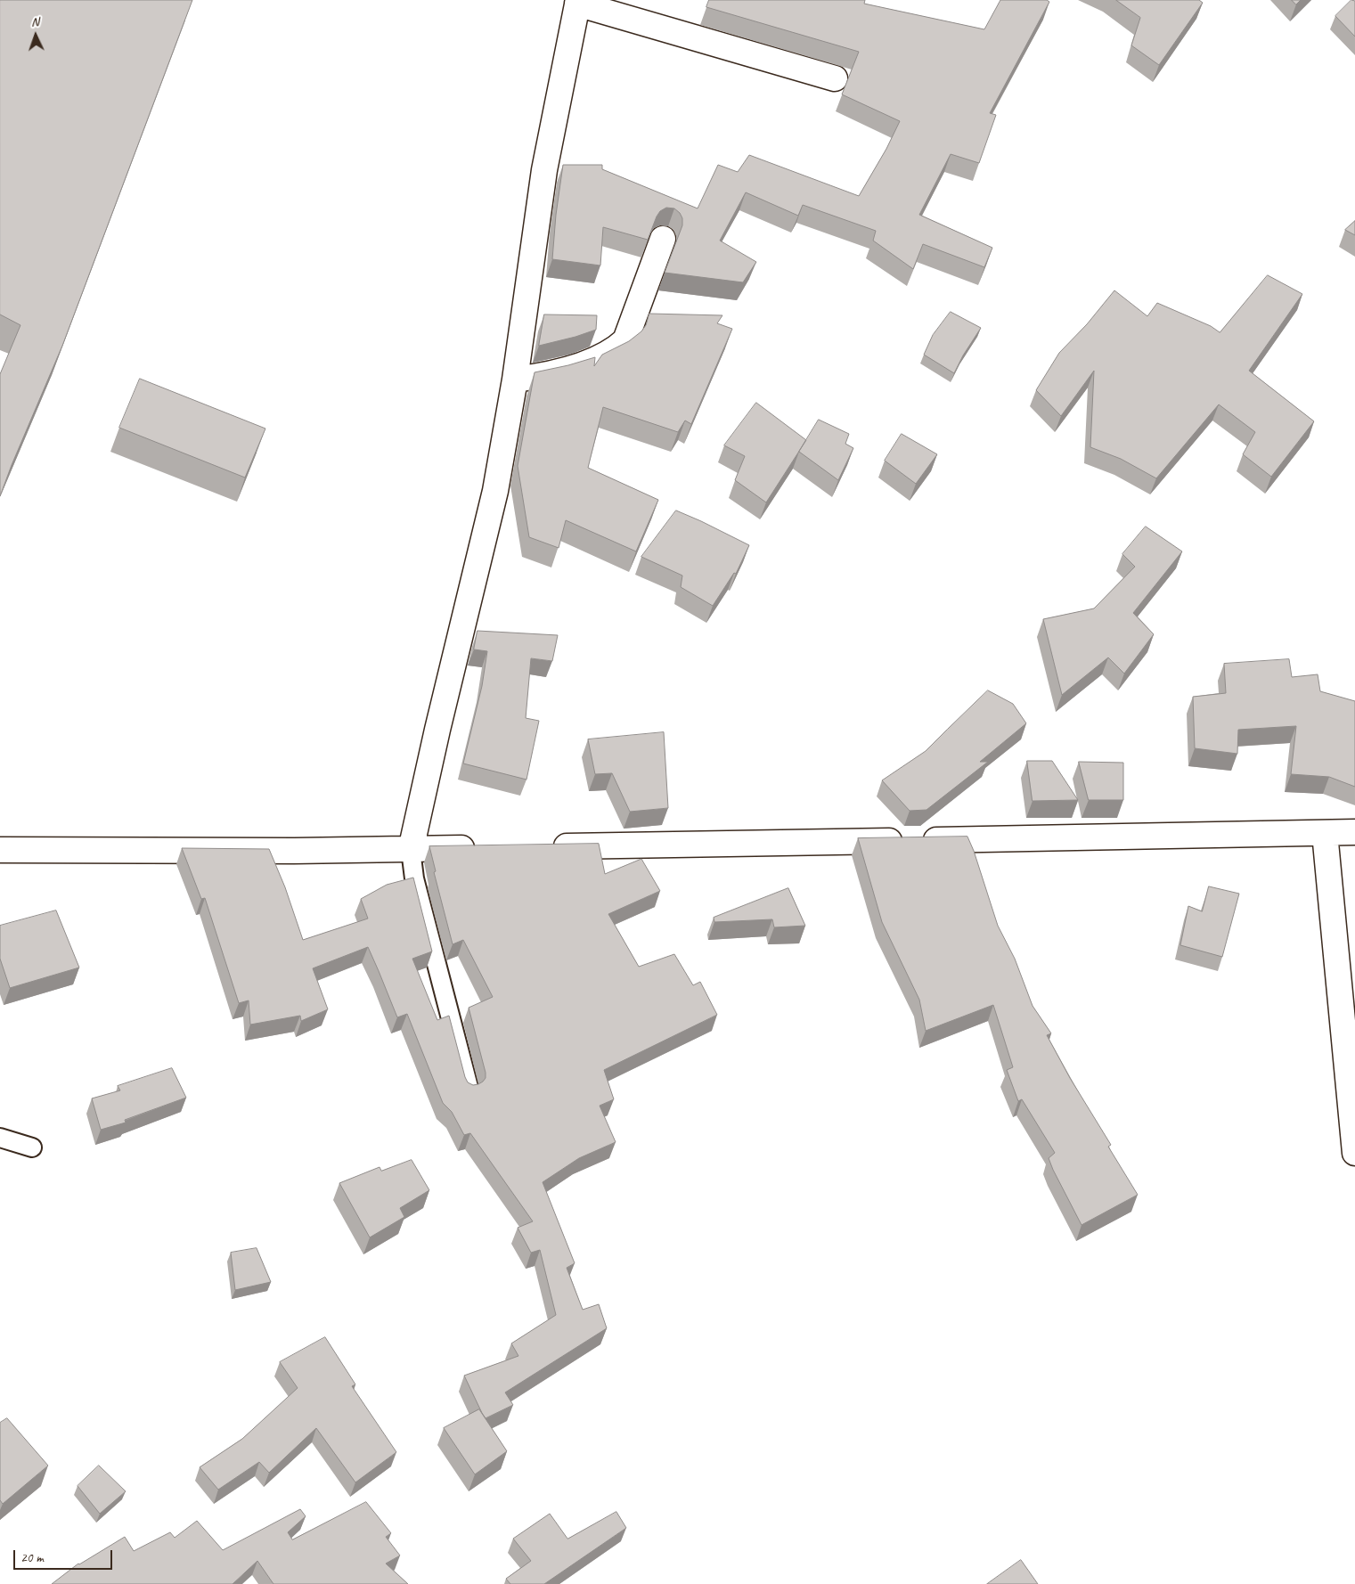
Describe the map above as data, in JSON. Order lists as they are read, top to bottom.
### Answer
{
  "scale_bar": "20 m",
  "north": "top"
}
